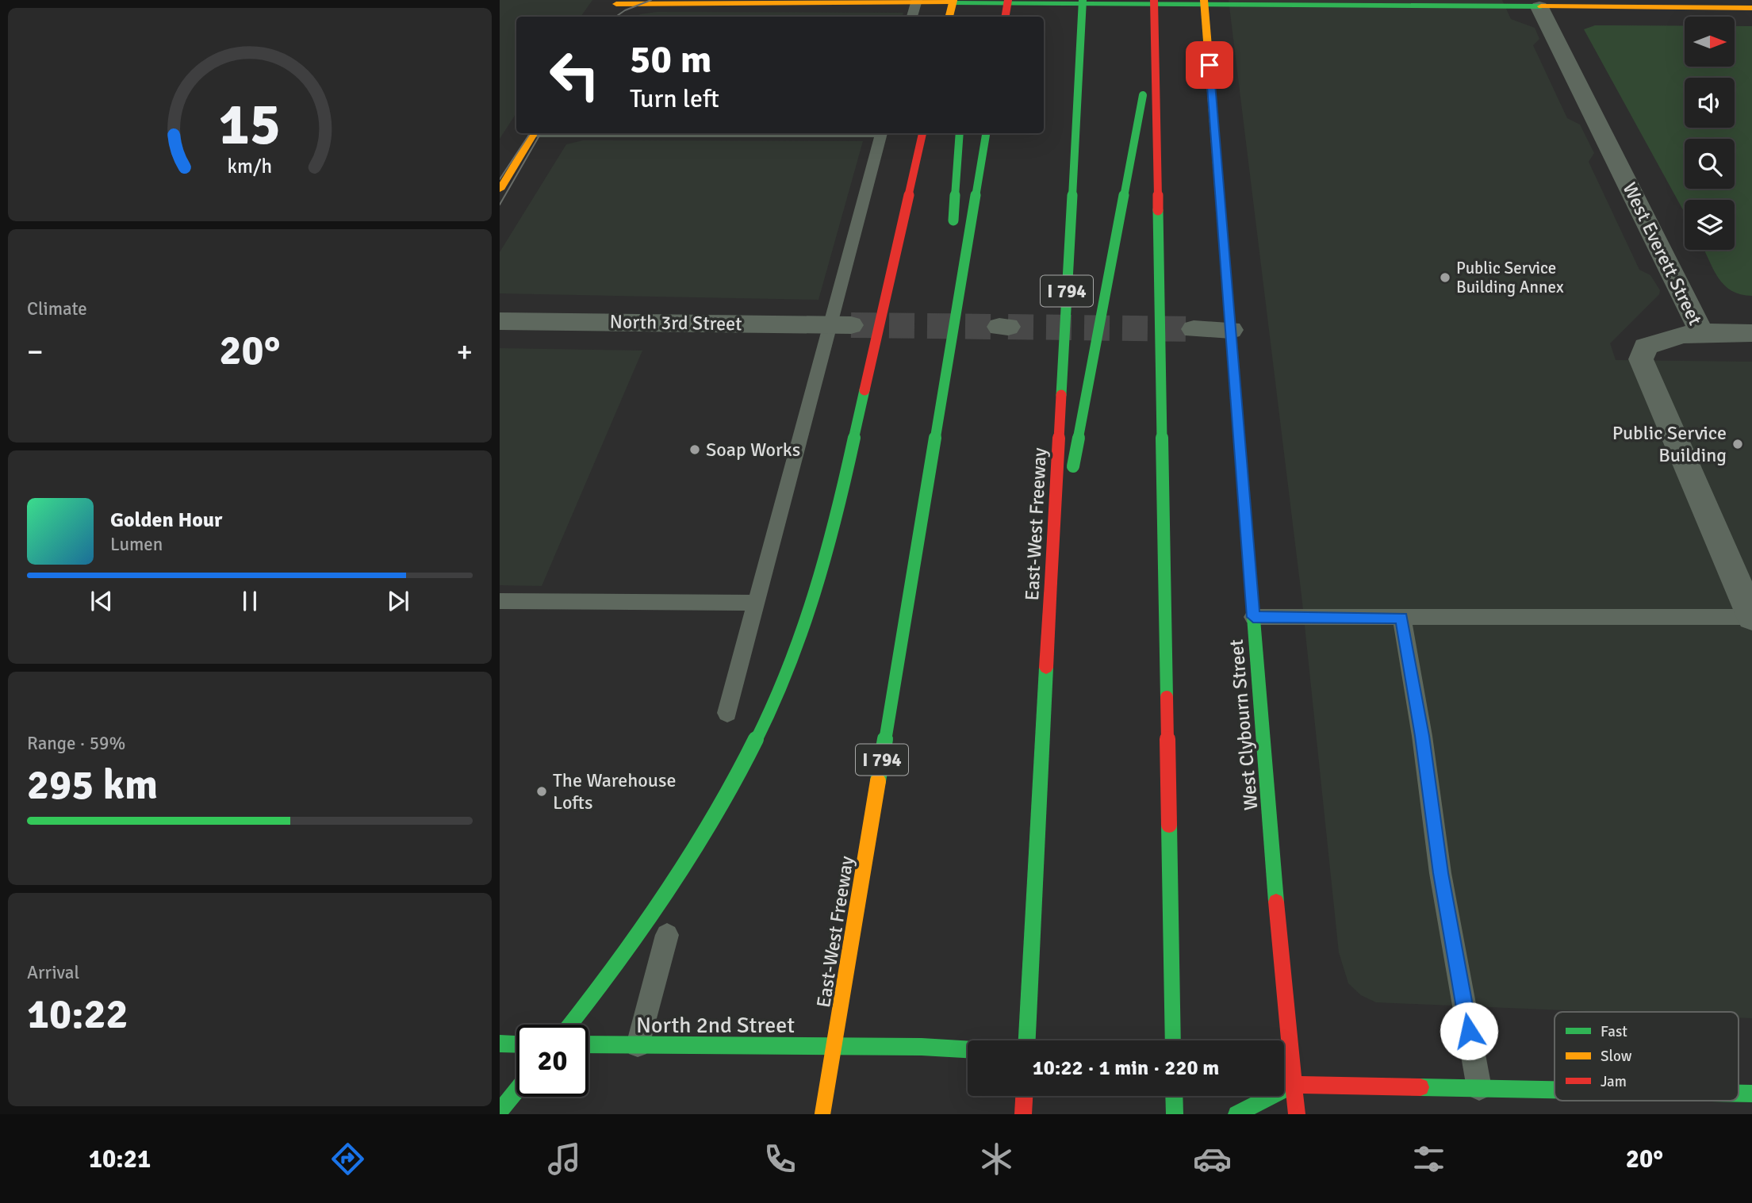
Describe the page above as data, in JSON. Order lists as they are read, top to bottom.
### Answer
{
  "streets": {
    "main road": [
      "I 794",
      "East-West Freeway",
      "West Clybourn Street",
      "North 2nd Street"
    ],
    "street": ["West Everett Street", "North 3rd Street"]
  },
  "places": [
    "Public Service Building Annex",
    "Public Service Building",
    "Soap Works",
    "The Warehouse Lofts"
  ],
  "legend": ["Fast", "Slow", "Jam"],
  "north": "right",
  "page": {
    "turn": ["50 m", "Turn left"],
    "tile": [
      "Climate",
      ["Range · 59%", "295 km"],
      ["Arrival", "10:22"]
    ],
    "heat": ["−", "20°", "+"],
    "song": ["Golden Hour", "Lumen"],
    "limit": "20",
    "trip": "10:22 · 1 min · 220 m",
    "tabs": ["10:21", "20°"],
    "gauge": ["15", "km/h"]
  }
}
